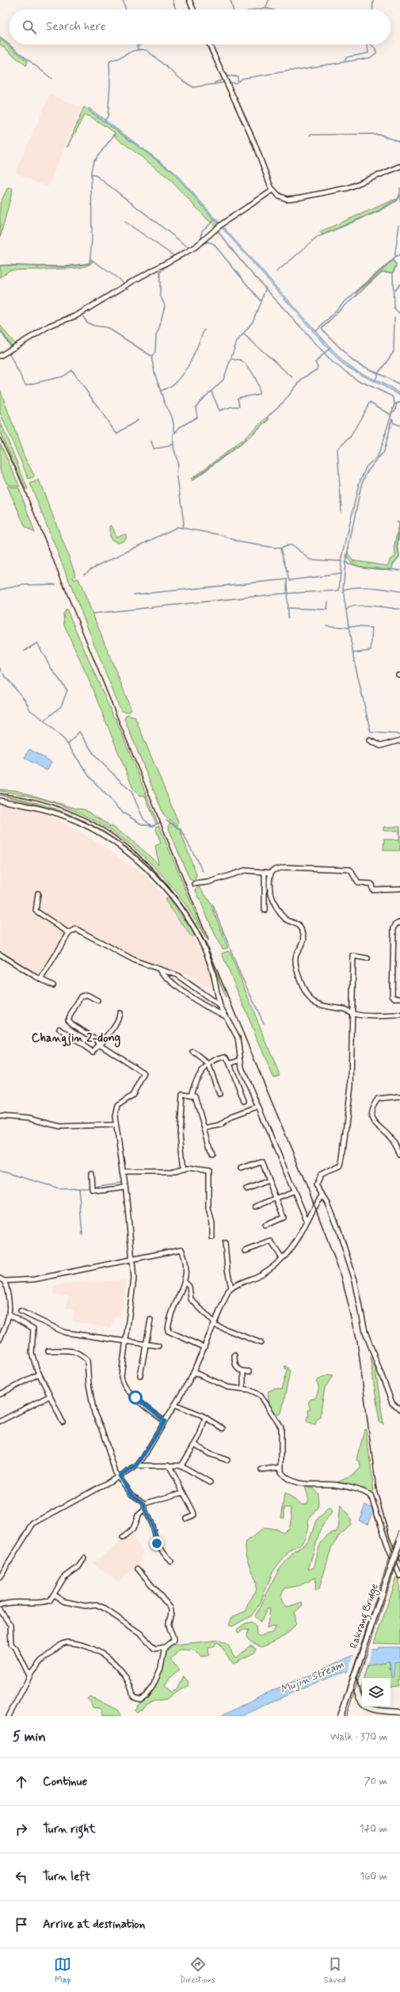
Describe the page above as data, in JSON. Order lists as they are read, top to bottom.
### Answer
{
  "streets": {
    "main road": ["Rakrang Bridge"]
  },
  "districts": ["Changjin 2-dong"],
  "water": ["Mujin Stream"],
  "page": {
    "search": "Search here",
    "heading": ["5 min", "Walk · 370 m"],
    "list": [
      ["Continue", "70 m"],
      ["Turn right", "140 m"],
      ["Turn left", "160 m"],
      "Arrive at destination"
    ],
    "nav": ["Map", "Directions", "Saved"]
  }
}
